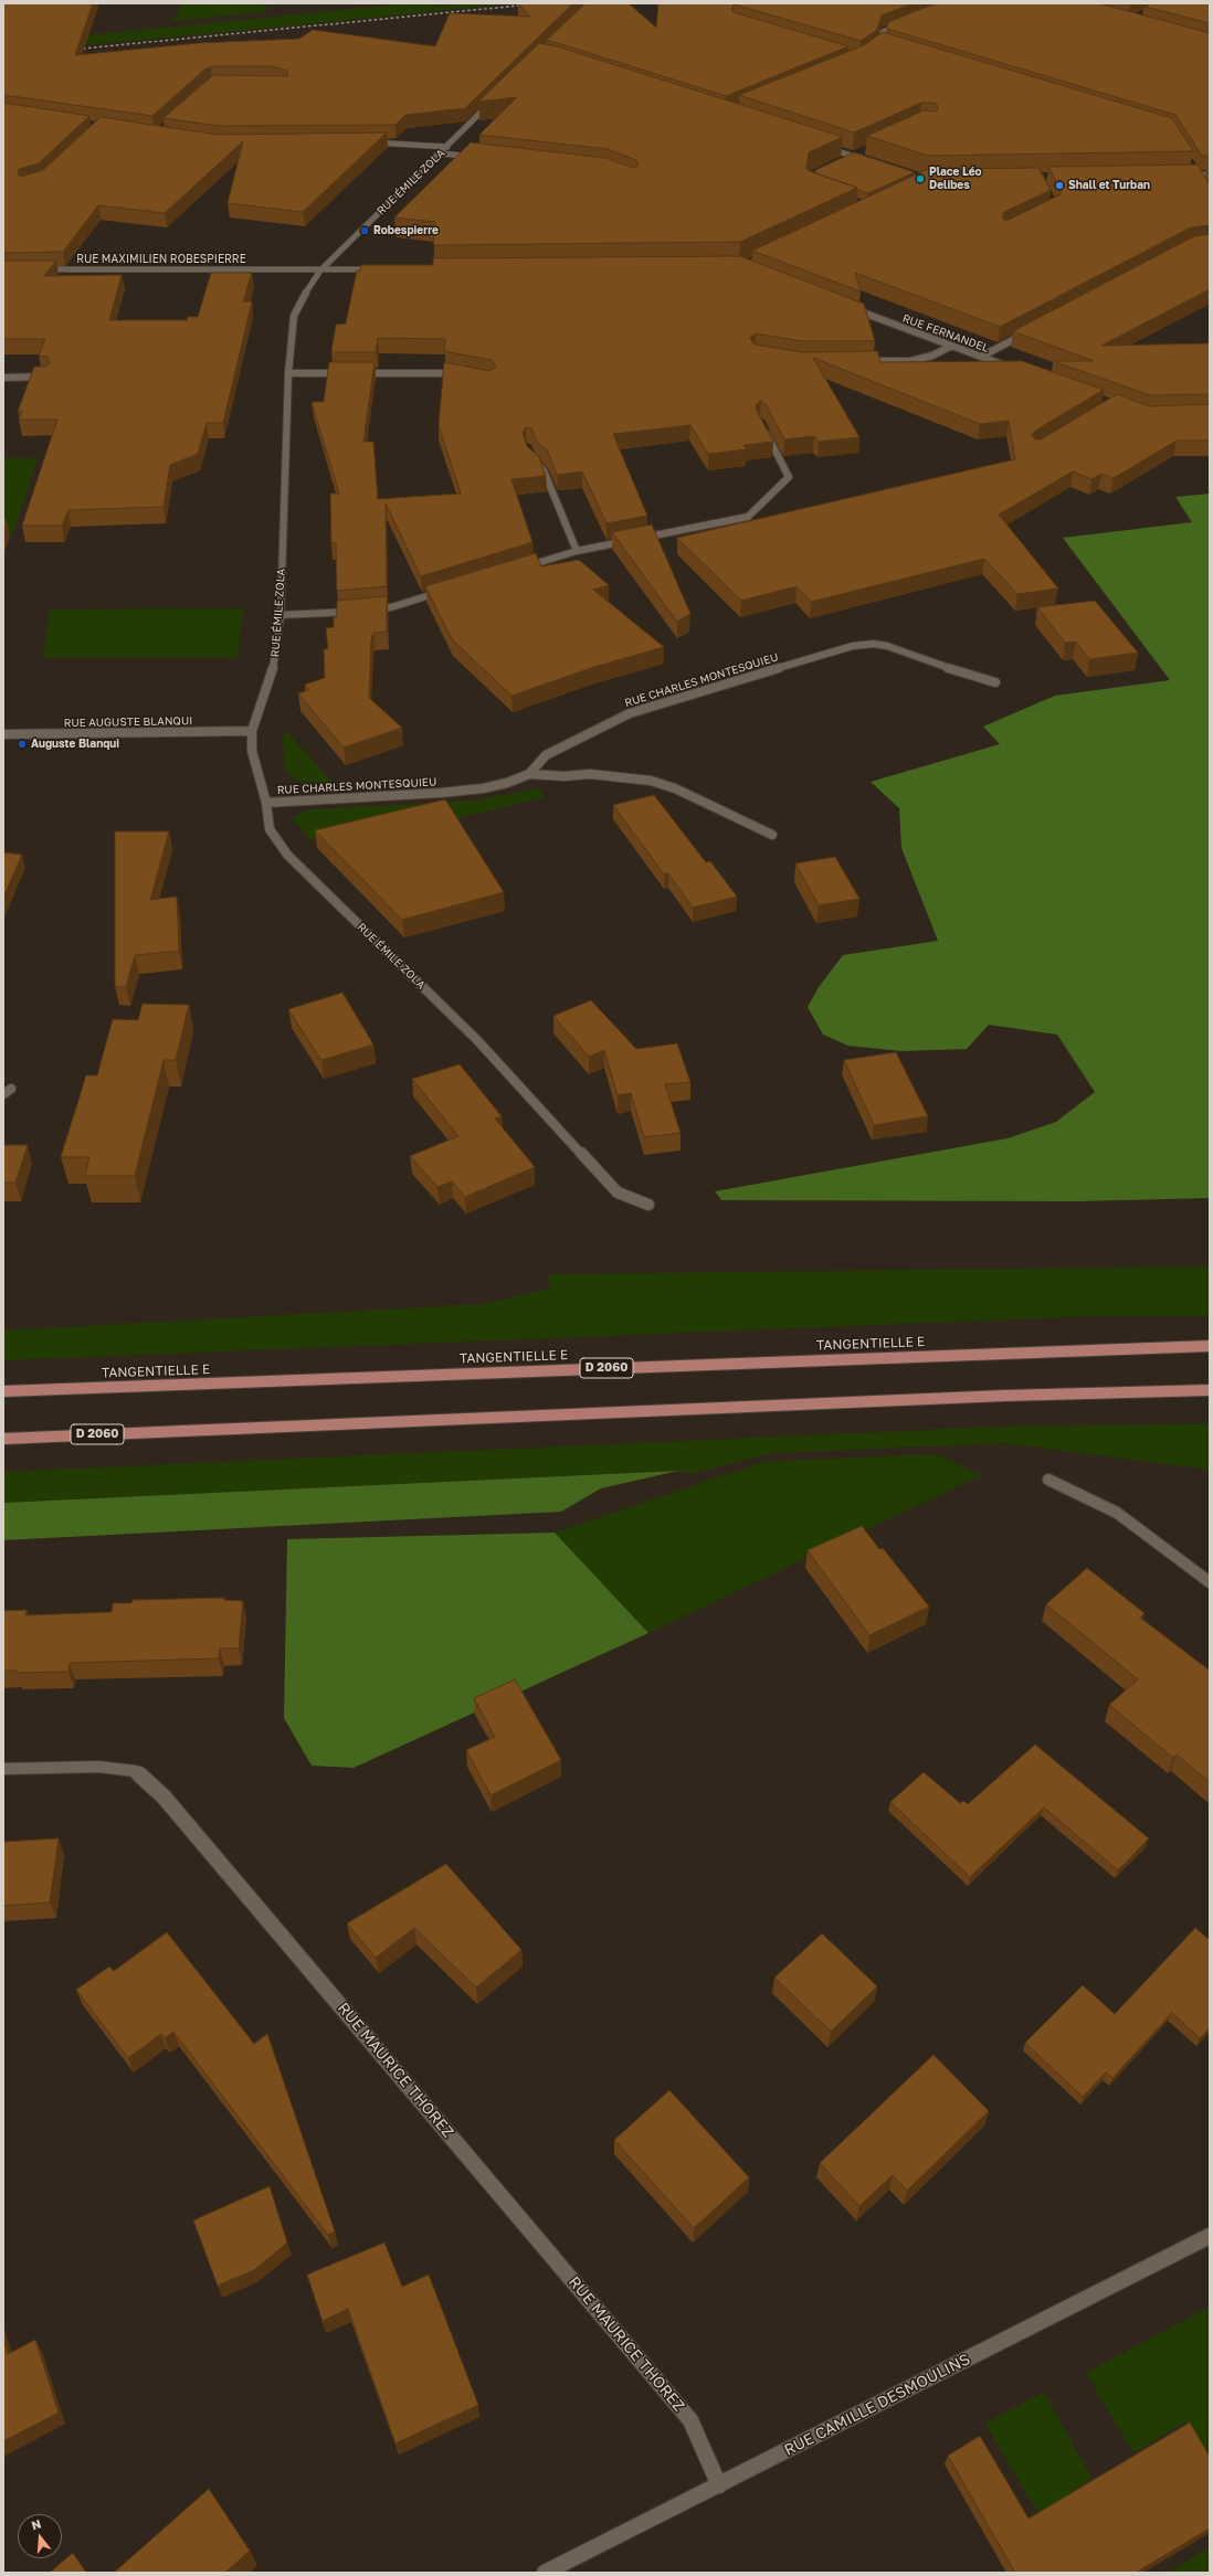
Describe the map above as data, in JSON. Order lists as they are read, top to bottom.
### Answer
{
  "streets": {
    "main road": ["TANGENTIELLE E", "D 2060"],
    "street": [
      "RUE ÉMILE ZOLA",
      "RUE MAXIMILIEN ROBESPIERRE",
      "RUE FERNANDEL",
      "RUE CHARLES MONTESQUIEU",
      "RUE AUGUSTE BLANQUI",
      "RUE MAURICE THOREZ",
      "RUE CAMILLE DESMOULINS"
    ]
  },
  "crossings": [
    ["RUE ÉMILE ZOLA", "RUE MAXIMILIEN ROBESPIERRE"],
    ["RUE ÉMILE ZOLA", "RUE CHARLES MONTESQUIEU"],
    ["RUE ÉMILE ZOLA", "RUE AUGUSTE BLANQUI"],
    ["RUE MAURICE THOREZ", "RUE CAMILLE DESMOULINS"]
  ],
  "places": [
    "Place Léo Delibes",
    "Shall et Turban",
    "Robespierre",
    "Auguste Blanqui"
  ],
  "north": "top"
}
